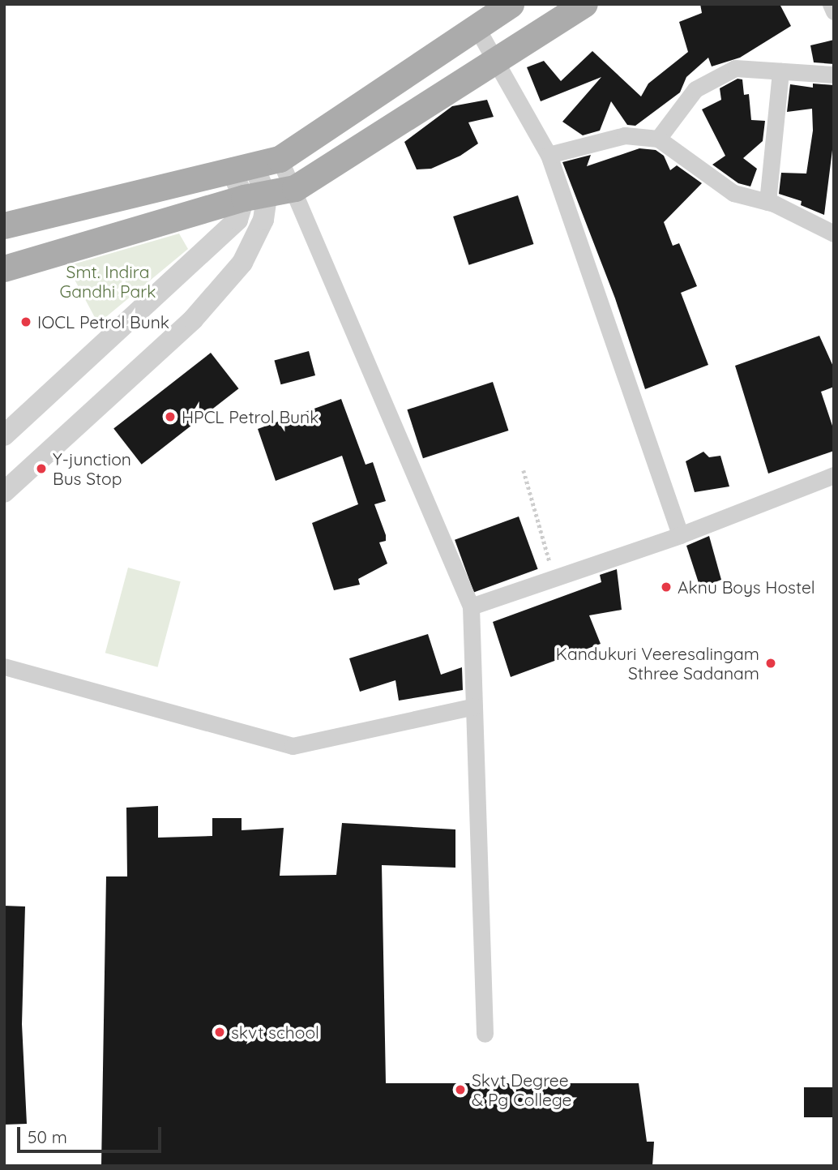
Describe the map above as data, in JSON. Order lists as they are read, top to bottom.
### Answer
{
  "parks": ["Smt. Indira Gandhi Park"],
  "places": [
    "IOCL Petrol Bunk",
    "HPCL Petrol Bunk",
    "Y-junction Bus Stop",
    "Aknu Boys Hostel",
    "Kandukuri Veeresalingam Sthree Sadanam",
    "skvt school",
    "Skvt Degree & Pg College"
  ],
  "scale_bar": "50 m"
}
